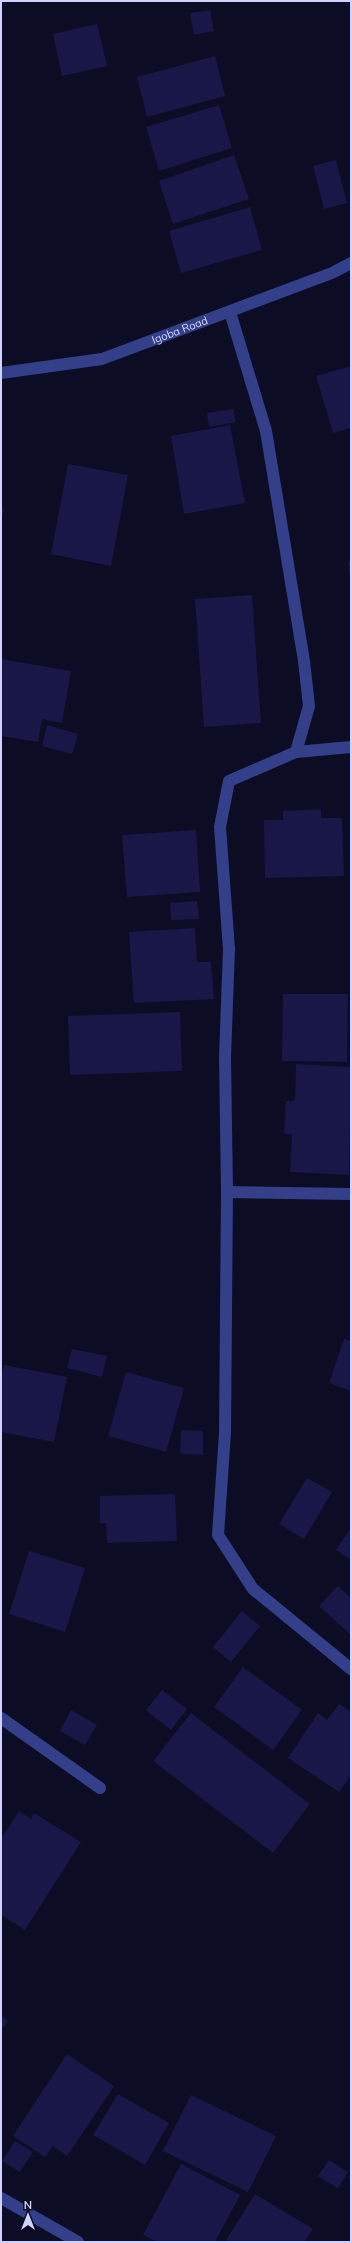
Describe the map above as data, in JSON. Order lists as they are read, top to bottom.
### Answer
{
  "streets": {
    "street": ["Igoba Road"]
  },
  "north": "top"
}
